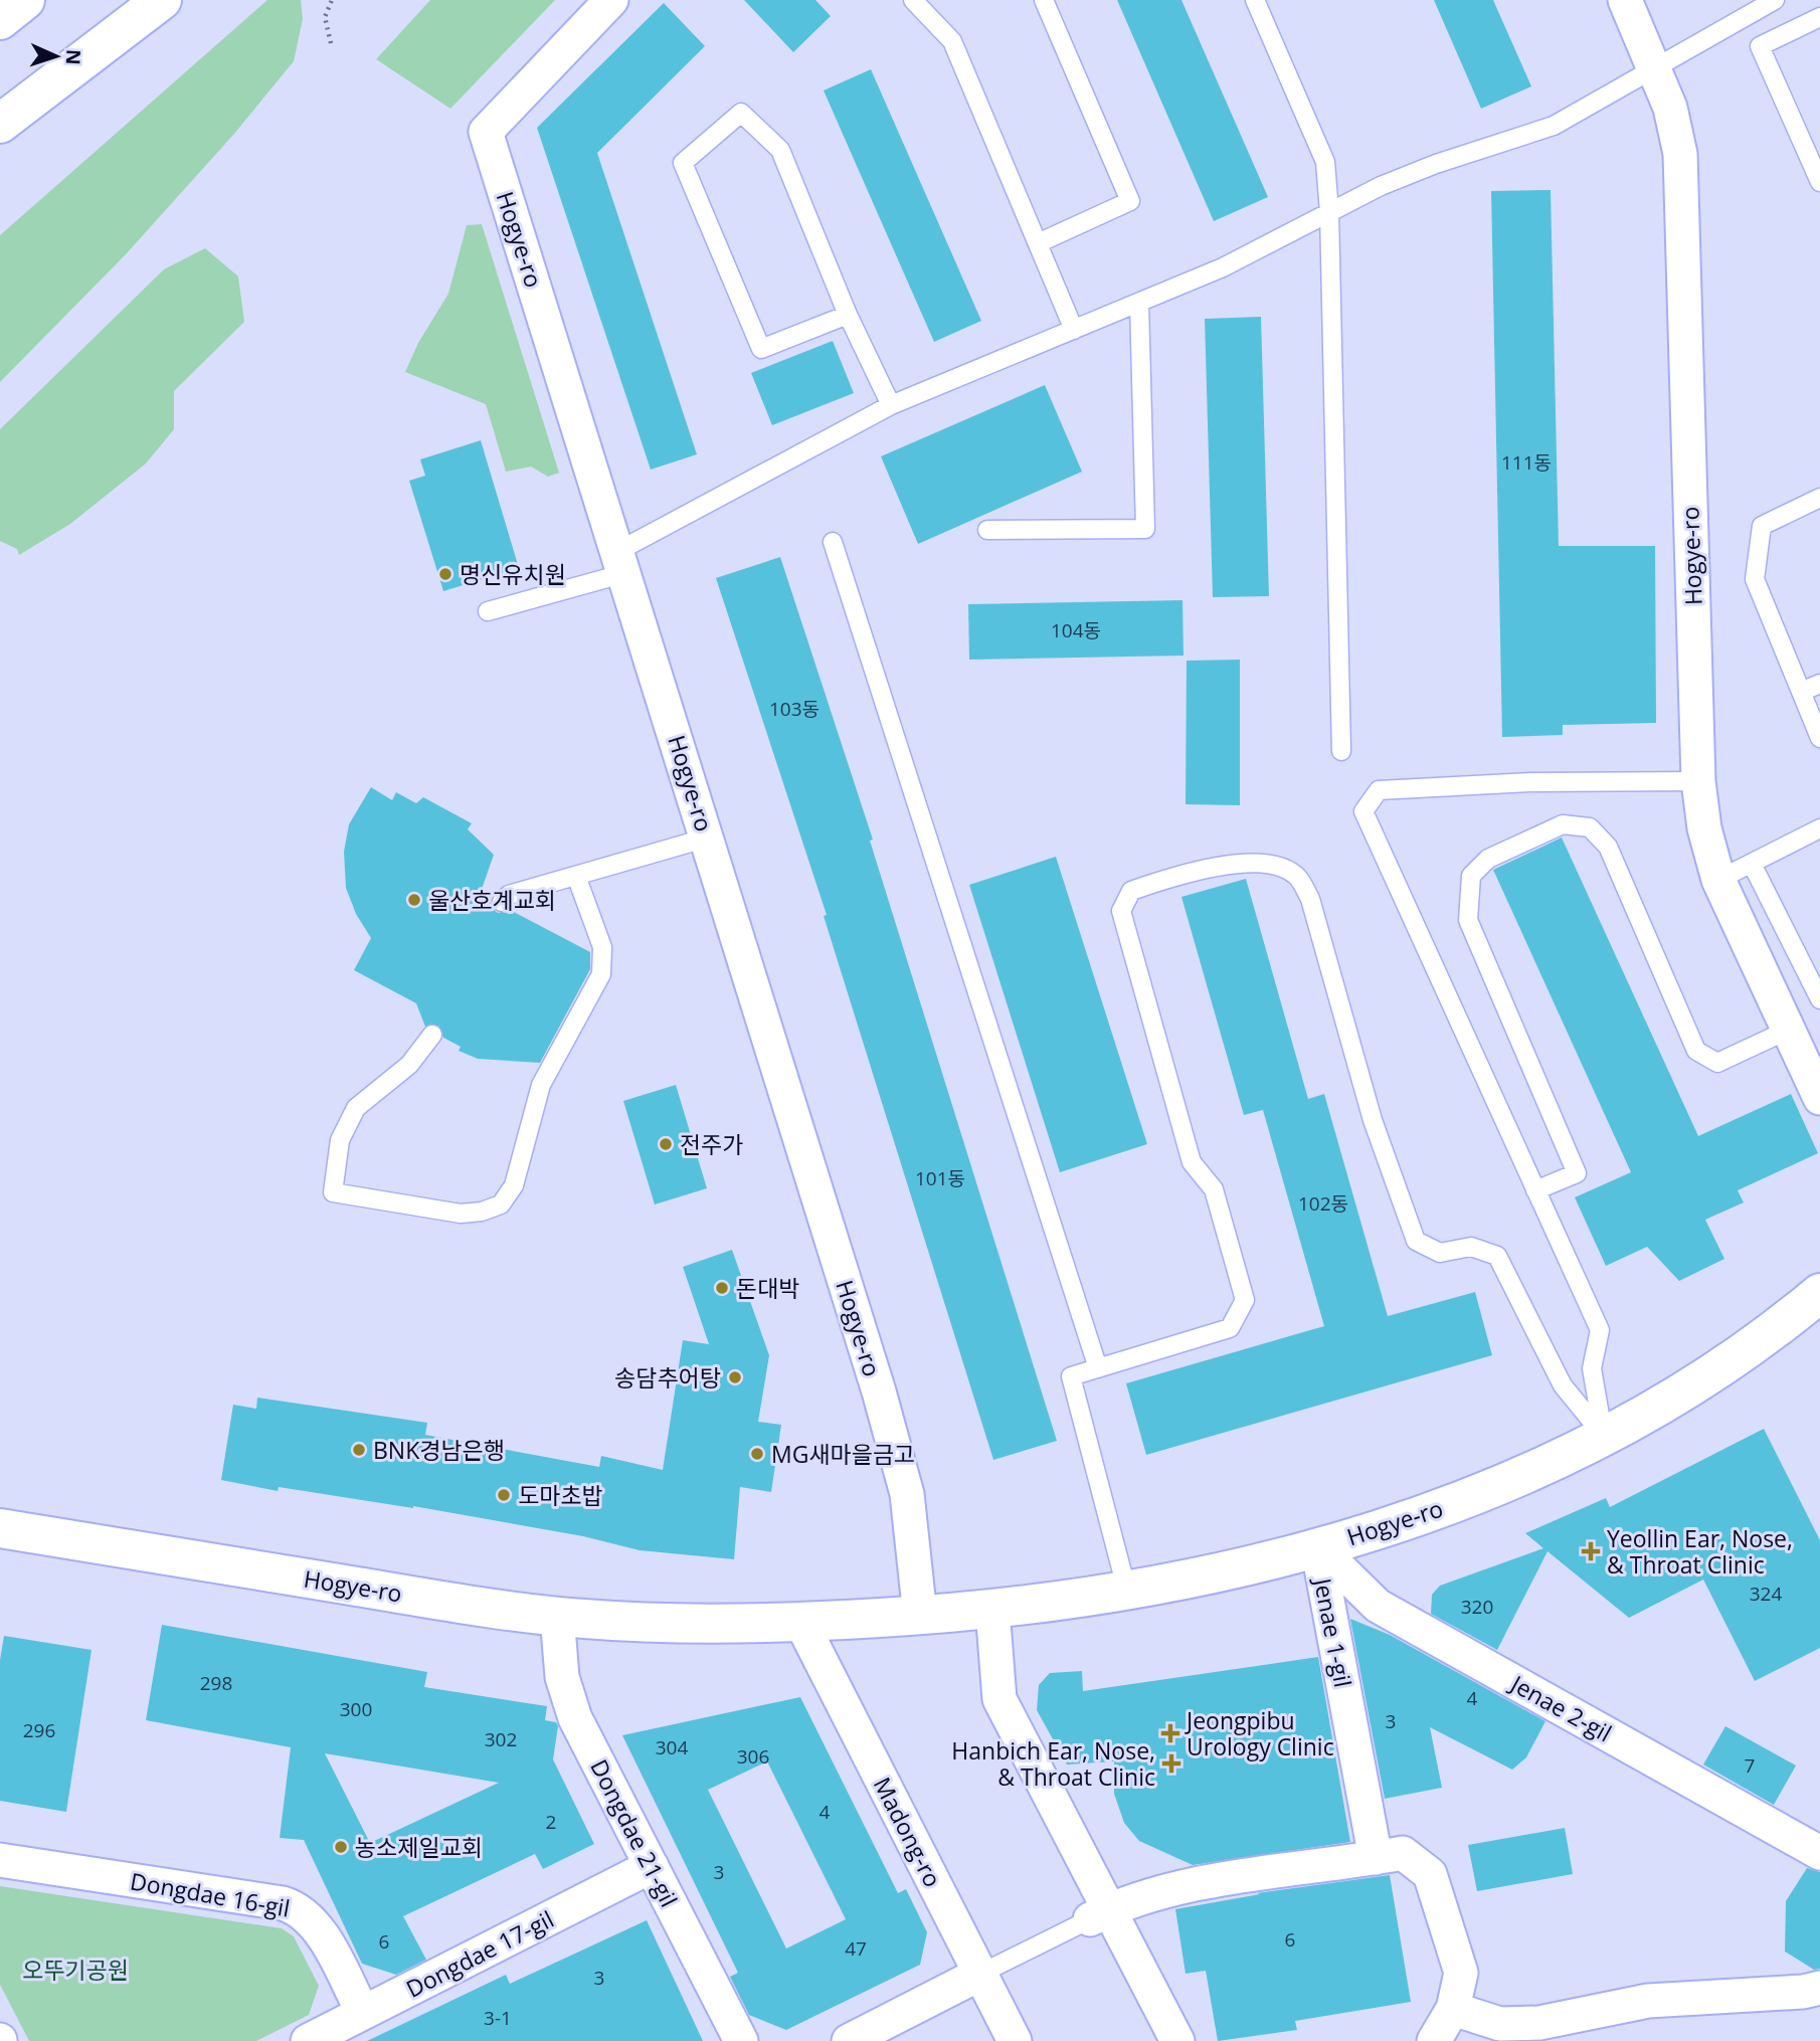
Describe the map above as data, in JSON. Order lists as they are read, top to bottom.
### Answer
{
  "streets": {
    "street": [
      "Hogye-ro",
      "Jenae 1-gil",
      "Jenae 2-gil",
      "Madong-ro",
      "Dongdae 21-gil",
      "Dongdae 16-gil",
      "Dongdae 17-gil"
    ]
  },
  "crossings": [
    ["Hogye-ro", "Jenae 1-gil"],
    ["Hogye-ro", "Jenae 2-gil"],
    ["Hogye-ro", "Madong-ro"],
    ["Hogye-ro", "Dongdae 21-gil"],
    ["Jenae 1-gil", "Jenae 2-gil"],
    ["Dongdae 21-gil", "Dongdae 17-gil"],
    ["Dongdae 16-gil", "Dongdae 17-gil"]
  ],
  "parks": ["오뚜기공원"],
  "places": {
    "other": [
      "명신유치원",
      "울산호계교회",
      "전주가",
      "돈대박",
      "송담추어탕",
      "BNK경남은행",
      "MG새마을금고",
      "도마초밥",
      "농소제일교회"
    ],
    "health": ["Yeollin Ear, Nose, & Throat Clinic", "Jeongpibu Urology Clinic", "Hanbich Ear, Nose, & Throat Clinic"]
  },
  "house_numbers": [
    "111동",
    "104동",
    "103동",
    "101동",
    "102동",
    "324",
    "320",
    "298",
    "4",
    "300",
    "3",
    "296",
    "302",
    "304",
    "306",
    "7",
    "4",
    "2",
    "3",
    "6",
    "6",
    "47",
    "3",
    "3-1"
  ],
  "north": "right"
}
